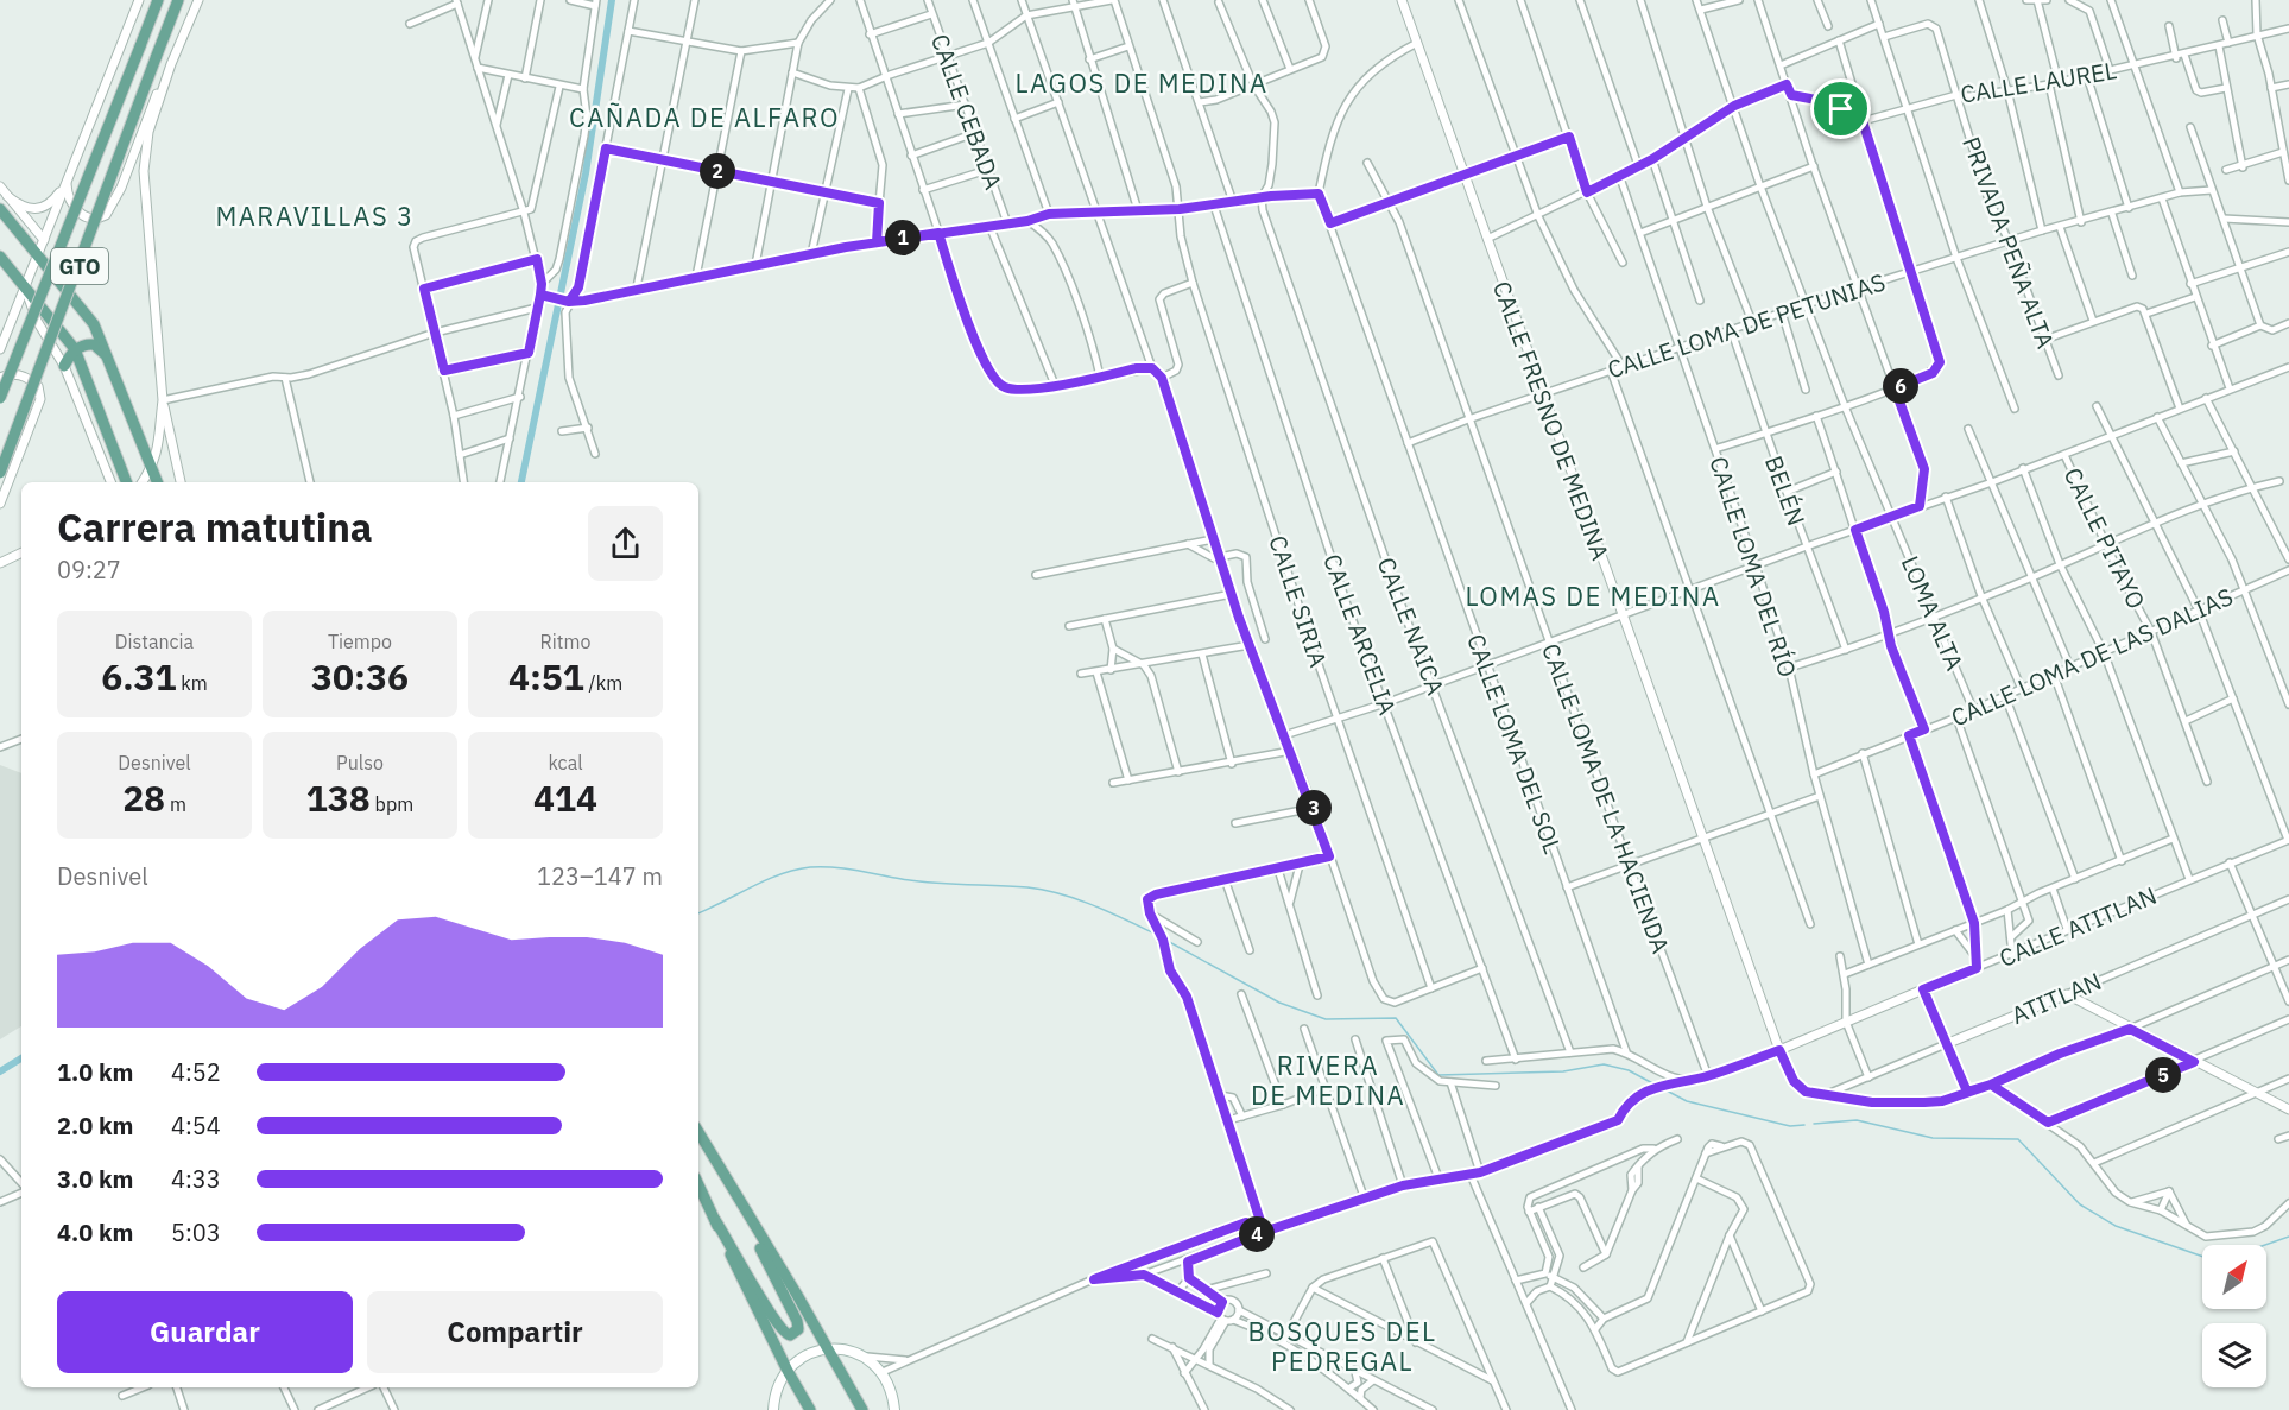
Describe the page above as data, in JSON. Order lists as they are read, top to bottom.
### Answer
{
  "streets": {
    "main road": ["GTO"],
    "street": [
      "CALLE LAUREL",
      "CALLE CEBADA",
      "PRIVADA PEÑA ALTA",
      "CALLE LOMA DE PETUNIAS",
      "CALLE FRESNO DE MEDINA",
      "BELÉN",
      "CALLE PITAYO",
      "CALLE LOMA DEL RÍO",
      "CALLE SIRIA",
      "LOMA ALTA",
      "CALLE NAICA",
      "CALLE ARCELIA",
      "CALLE LOMA DE LAS DALIAS",
      "CALLE LOMA DEL SOL",
      "CALLE LOMA DE LA HACIENDA",
      "CALLE ATITLAN",
      "ATITLAN"
    ]
  },
  "crossings": [
    ["CALLE LAUREL", "PRIVADA PEÑA ALTA"],
    ["PRIVADA PEÑA ALTA", "CALLE LOMA DE PETUNIAS"],
    ["CALLE LOMA DE PETUNIAS", "CALLE FRESNO DE MEDINA"],
    ["CALLE LOMA DE PETUNIAS", "BELÉN"],
    ["CALLE LOMA DE PETUNIAS", "CALLE LOMA DEL RÍO"],
    ["CALLE LOMA DE PETUNIAS", "LOMA ALTA"],
    ["CALLE LOMA DE PETUNIAS", "CALLE LOMA DEL SOL"],
    ["CALLE LOMA DE PETUNIAS", "CALLE LOMA DE LA HACIENDA"],
    ["CALLE FRESNO DE MEDINA", "CALLE ATITLAN"],
    ["CALLE FRESNO DE MEDINA", "ATITLAN"],
    ["CALLE PITAYO", "CALLE LOMA DE LAS DALIAS"],
    ["CALLE LOMA DEL RÍO", "CALLE LOMA DE LAS DALIAS"],
    ["LOMA ALTA", "CALLE LOMA DE LAS DALIAS"],
    ["CALLE LOMA DE LA HACIENDA", "CALLE ATITLAN"]
  ],
  "districts": [
    "LAGOS DE MEDINA",
    "CAÑADA DE ALFARO",
    "MARAVILLAS 3",
    "LOMAS DE MEDINA",
    "RIVERA DE MEDINA",
    "BOSQUES DEL PEDREGAL"
  ],
  "north": "top right",
  "page": {
    "pins": [
      "2",
      "1",
      "6",
      "3",
      "5",
      "4"
    ],
    "heading": ["Carrera matutina", "09:27"],
    "stats": [
      ["Distancia", "6.31 km"],
      ["Tiempo", "30:36"],
      ["Ritmo", "4:51 /km"],
      ["Desnivel", "28 m"],
      ["Pulso", "138 bpm"],
      ["kcal", "414"]
    ],
    "chart": ["Desnivel", "123–147 m"],
    "list": [
      {
        "name": "1.0 km",
        "note": "4:52"
      },
      {
        "name": "2.0 km",
        "note": "4:54"
      },
      {
        "name": "3.0 km",
        "note": "4:33"
      },
      {
        "name": "4.0 km",
        "note": "5:03"
      }
    ],
    "buttons": ["Guardar", "Compartir"]
  }
}
